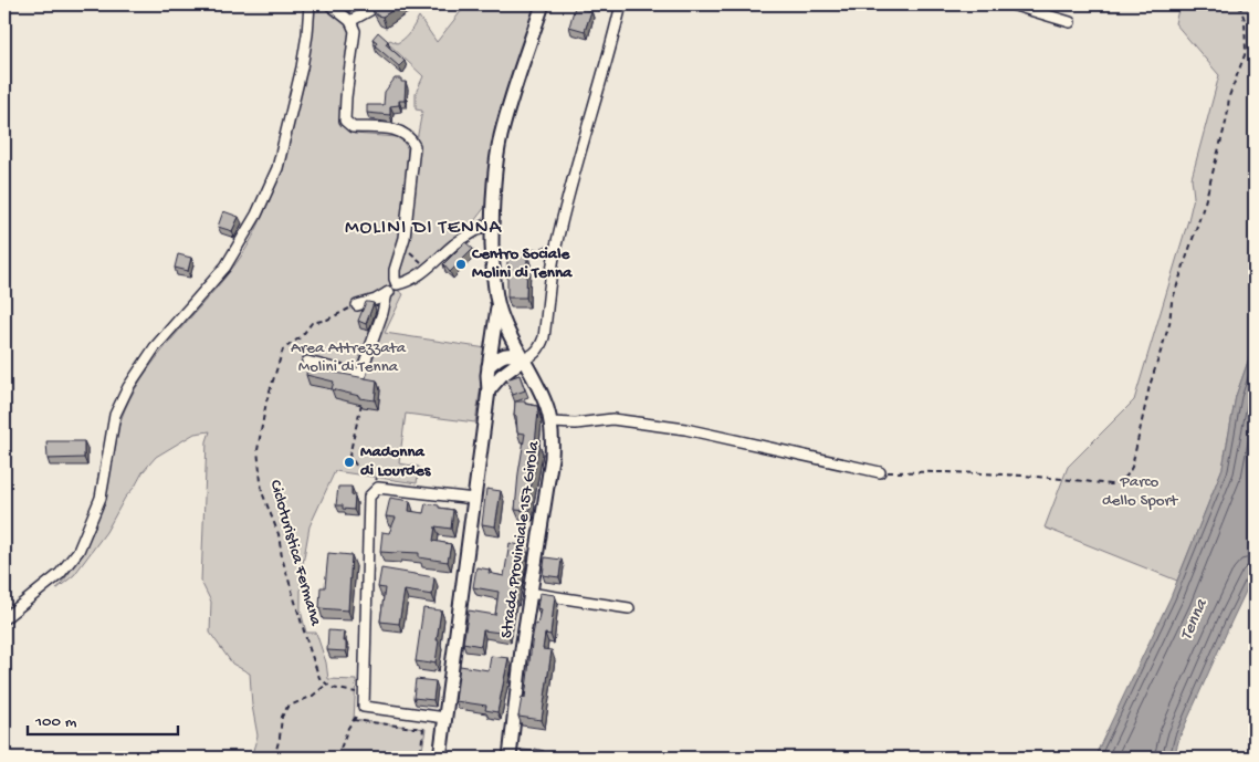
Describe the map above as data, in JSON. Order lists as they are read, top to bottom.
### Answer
{
  "streets": {
    "main road": ["Strada Provinciale 157 Girola"],
    "path": ["Cicloturistica Fermana"]
  },
  "districts": ["MOLINI DI TENNA"],
  "water": ["Tenna"],
  "parks": ["Area Attrezzata Molini di Tenna", "Parco dello Sport"],
  "places": ["Centro Sociale Molini di Tenna", "Madonna di Lourdes"],
  "scale_bar": "100 m"
}
